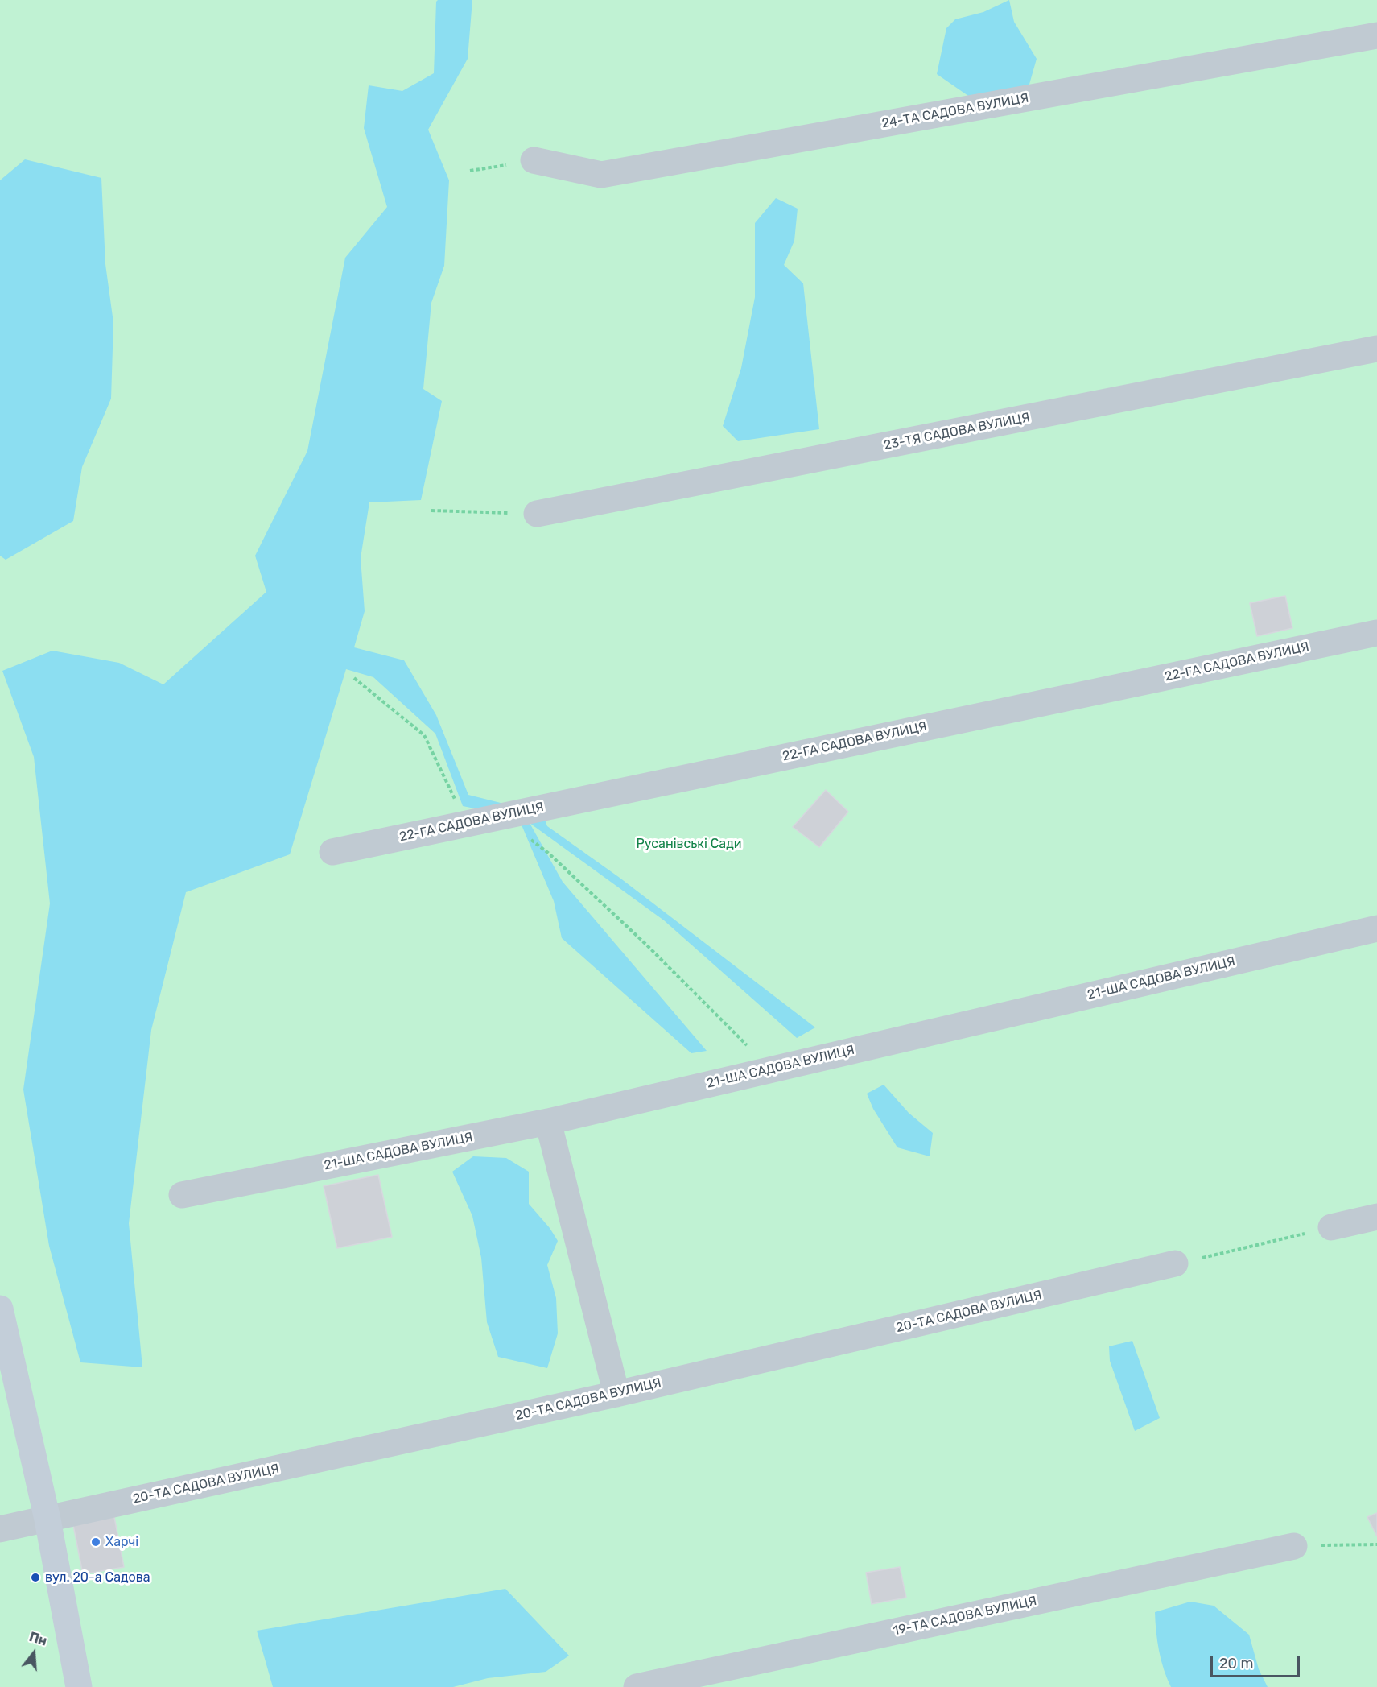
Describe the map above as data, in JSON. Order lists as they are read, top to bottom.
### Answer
{
  "streets": {
    "street": [
      "24-ТА САДОВА ВУЛИЦЯ",
      "23-ТЯ САДОВА ВУЛИЦЯ",
      "22-ГА САДОВА ВУЛИЦЯ",
      "21-ША САДОВА ВУЛИЦЯ",
      "20-ТА САДОВА ВУЛИЦЯ",
      "19-ТА САДОВА ВУЛИЦЯ"
    ]
  },
  "parks": ["Русанівські Сади"],
  "places": ["Харчі", "вул. 20-а Садова"],
  "scale_bar": "20 m",
  "north": "top"
}
